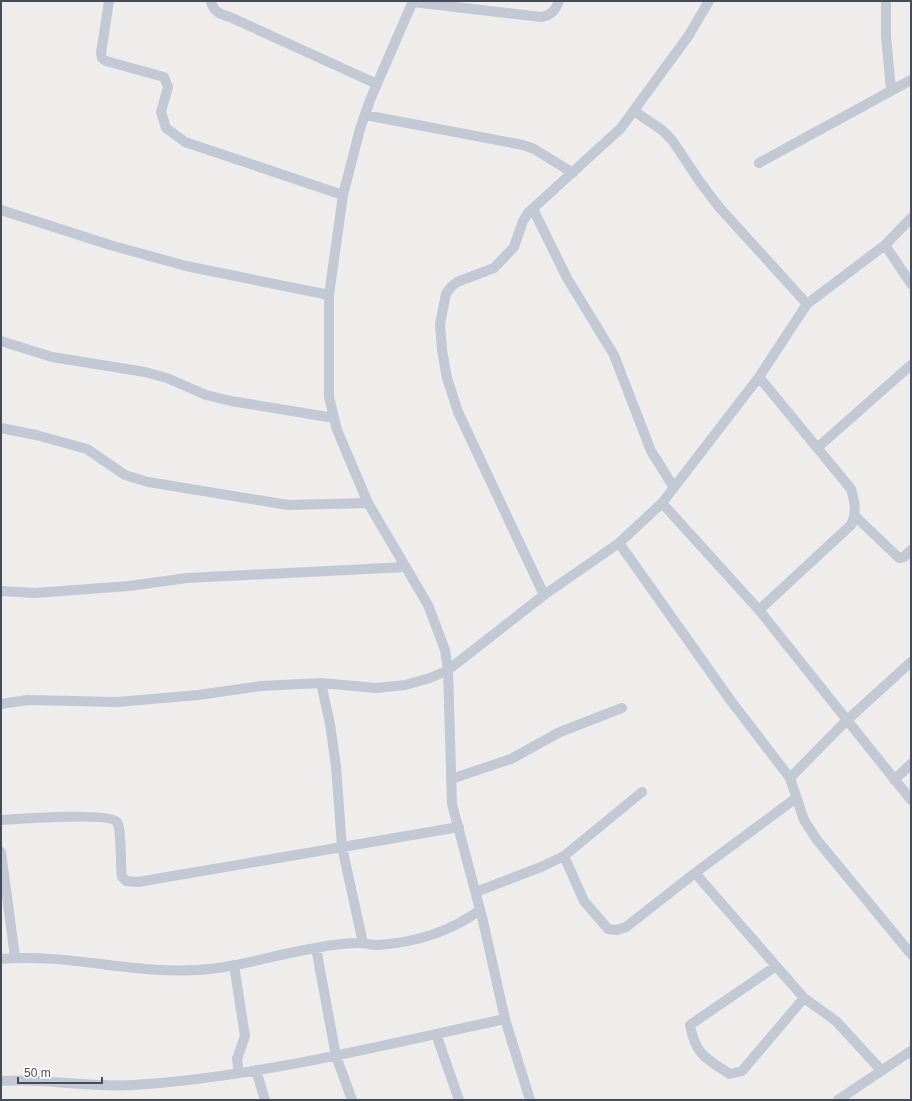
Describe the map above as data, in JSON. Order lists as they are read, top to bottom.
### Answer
{
  "scale_bar": "50 m"
}
